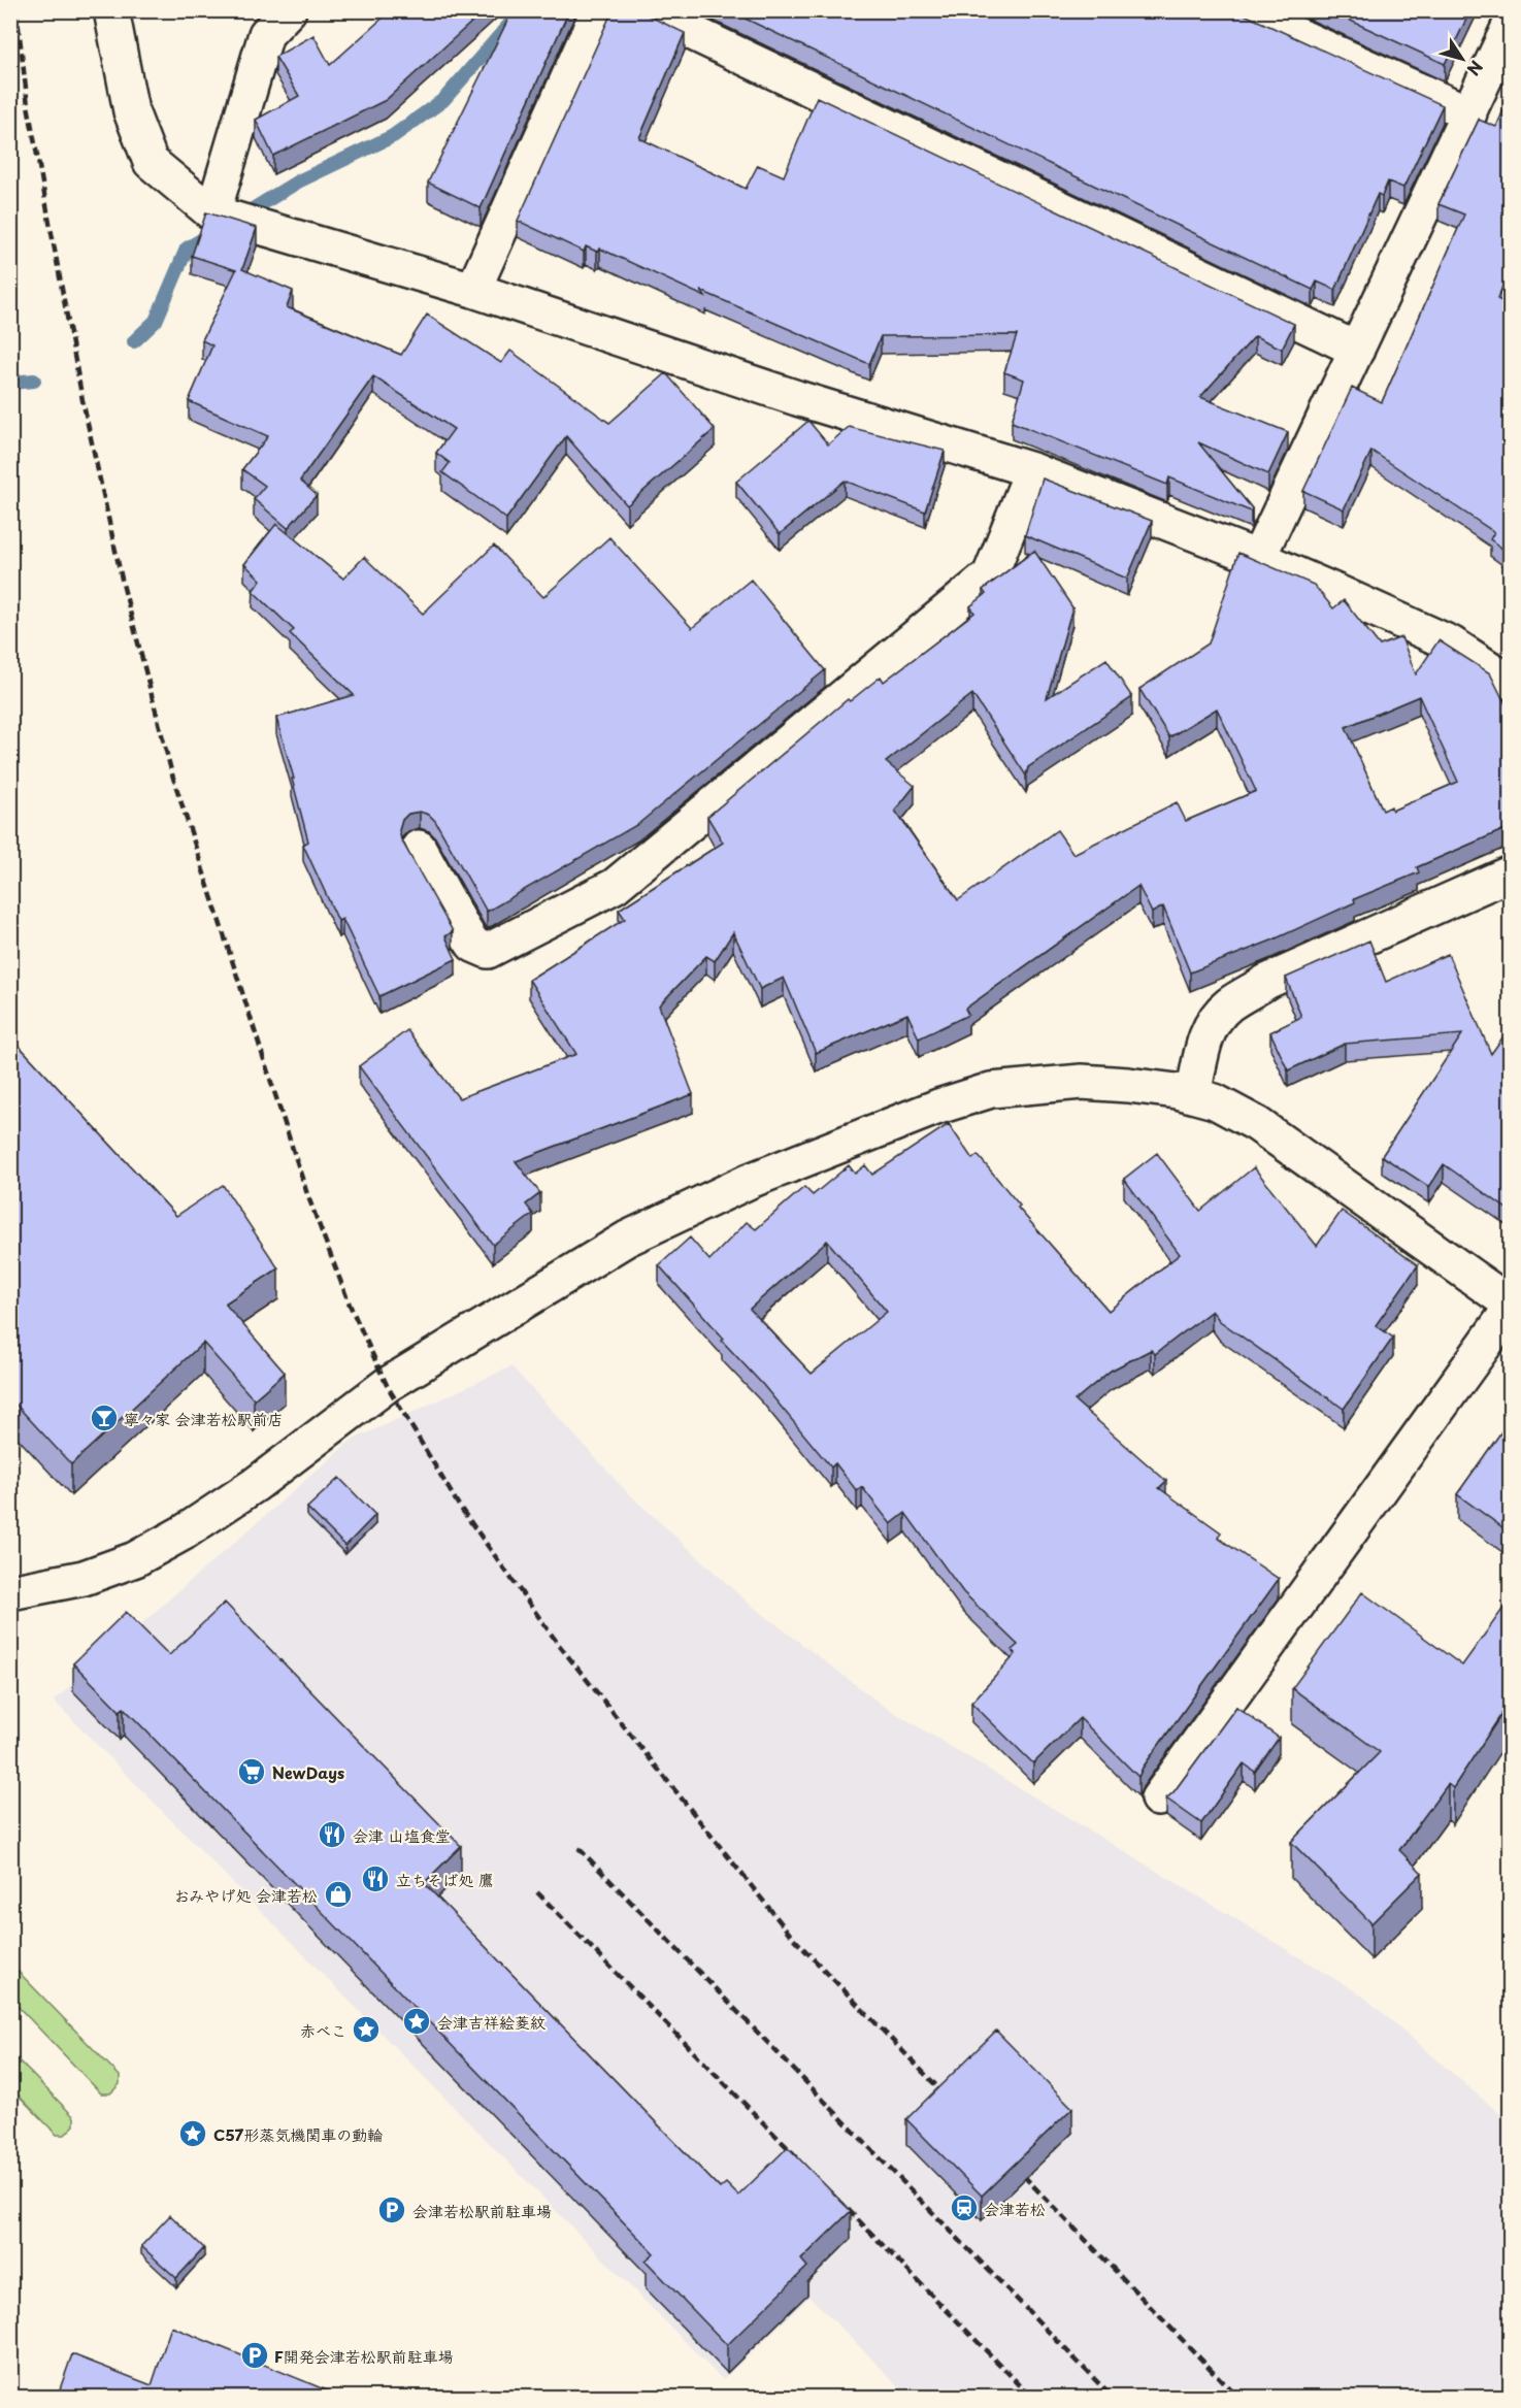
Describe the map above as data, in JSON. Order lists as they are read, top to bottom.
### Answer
{
  "places": {
    "bar": ["寧々家 会津若松駅前店"],
    "supermarket": ["NewDays"],
    "restaurant": ["会津 山塩食堂", "立ちそば処 鷹"],
    "shop": ["おみやげ処 会津若松"],
    "place": ["会津吉祥絵菱紋", "赤べこ", "C57形蒸気機関車の動輪"],
    "station": ["会津若松"],
    "parking": ["会津若松駅前駐車場", "F開発会津若松駅前駐車場"]
  },
  "north": "bottom right"
}
